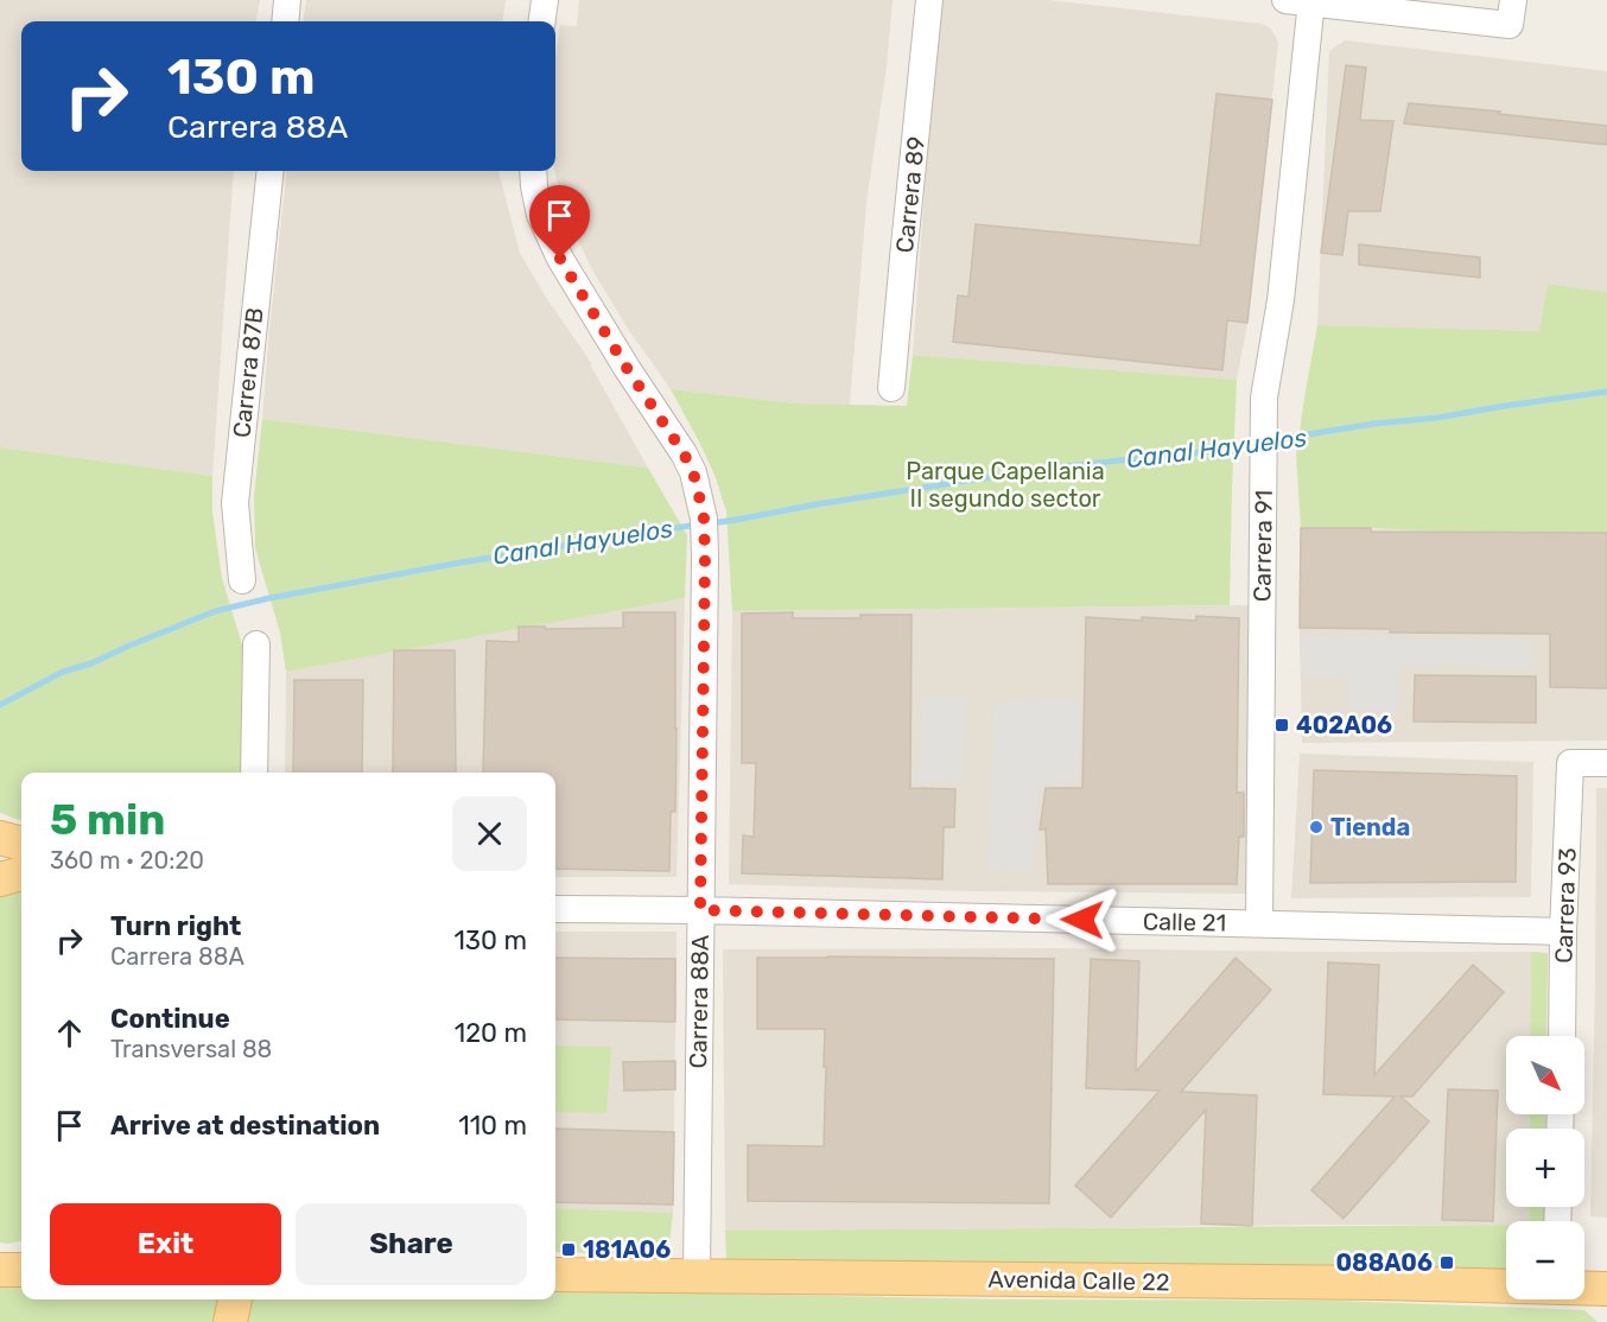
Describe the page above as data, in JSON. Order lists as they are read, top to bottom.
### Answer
{
  "streets": {
    "main road": ["Avenida Calle 22"],
    "street": [
      "Carrera 89",
      "Carrera 87B",
      "Carrera 91",
      "Carrera 93",
      "Calle 21",
      "Carrera 88A"
    ]
  },
  "crossings": [
    ["Carrera 91", "Calle 21"],
    ["Carrera 93", "Calle 21"],
    ["Calle 21", "Carrera 88A"],
    ["Carrera 88A", "Avenida Calle 22"]
  ],
  "water": ["Canal Hayuelos"],
  "parks": ["Parque Capellania II segundo sector"],
  "places": {
    "transit": ["402A06", "181A06", "088A06"],
    "other": ["Tienda"]
  },
  "north": "bottom right",
  "page": {
    "turn": ["130 m", "Carrera 88A"],
    "heading": ["5 min", "360 m · 20:20"],
    "list": [
      {
        "name": "Turn right",
        "note": "Carrera 88A",
        "value": "130 m"
      },
      {
        "name": "Continue",
        "note": "Transversal 88",
        "value": "120 m"
      },
      {
        "name": "Arrive at destination",
        "value": "110 m"
      }
    ],
    "map_buttons": ["+", "−"],
    "buttons": ["Exit", "Share"]
  }
}
